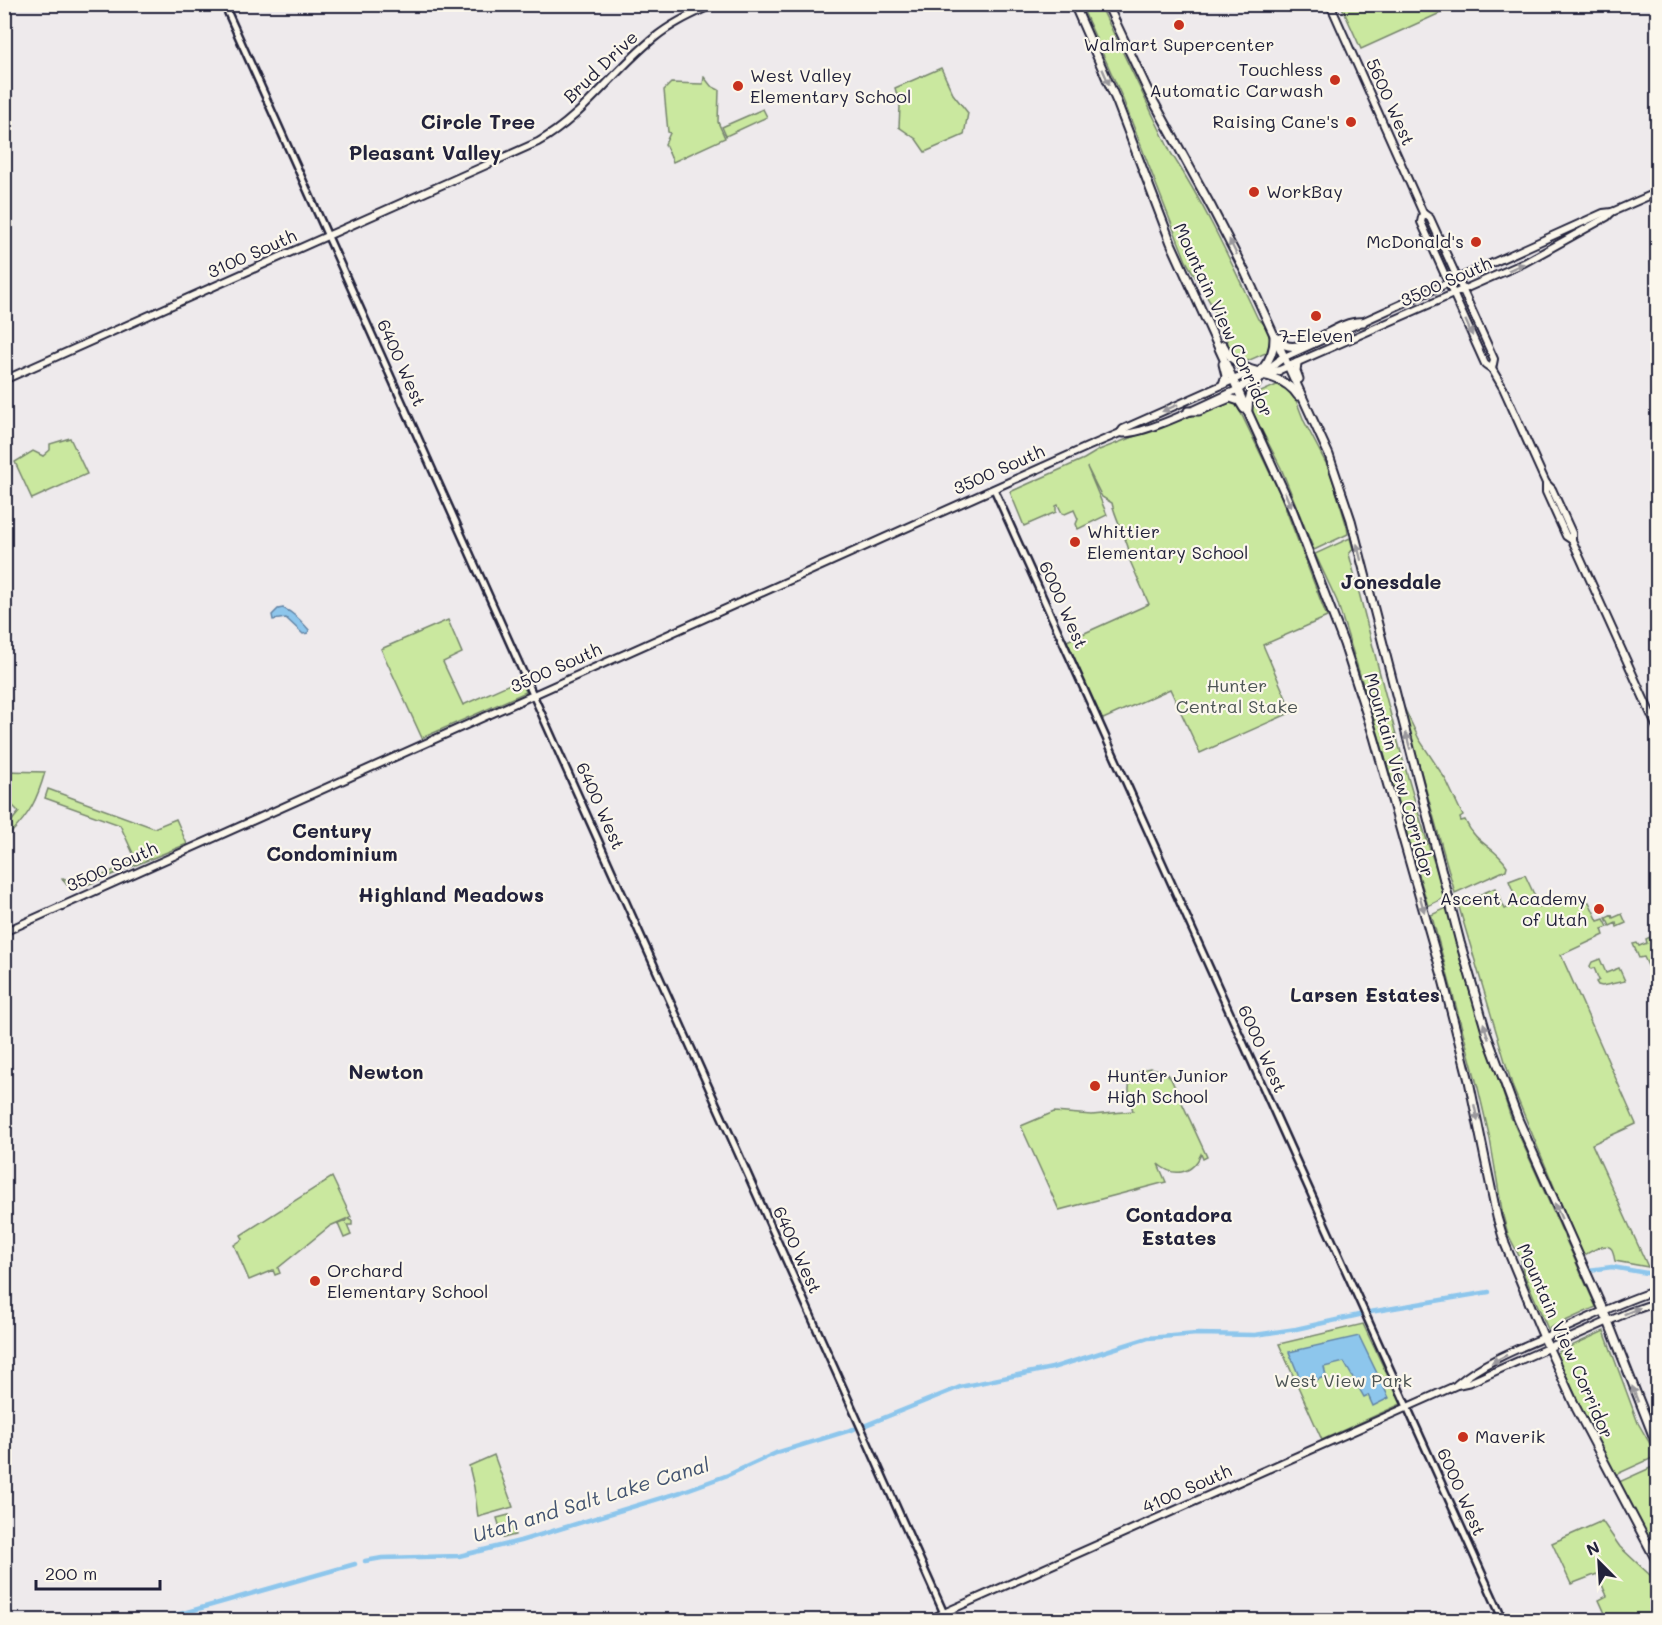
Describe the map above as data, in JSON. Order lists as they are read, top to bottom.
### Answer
{
  "streets": {
    "highway": ["Mountain View Corridor"],
    "main road": [
      "Brud Drive",
      "5600 West",
      "3100 South",
      "3500 South",
      "4100 South"
    ],
    "street": ["6400 West", "6000 West"]
  },
  "crossings": [
    ["Brud Drive", "3100 South"],
    ["5600 West", "3500 South"],
    ["3100 South", "6400 West"],
    ["3500 South", "Mountain View Corridor"],
    ["3500 South", "6400 West"],
    ["3500 South", "6000 West"],
    ["Mountain View Corridor", "4100 South"],
    ["6400 West", "4100 South"],
    ["6000 West", "4100 South"]
  ],
  "districts": [
    "Circle Tree",
    "Pleasant Valley",
    "Jonesdale",
    "Century Condominium",
    "Highland Meadows",
    "Larsen Estates",
    "Newton",
    "Contadora Estates"
  ],
  "water": ["Utah and Salt Lake Canal"],
  "parks": ["Hunter Central Stake", "West View Park"],
  "places": [
    "Walmart Supercenter",
    "Touchless Automatic Carwash",
    "West Valley Elementary School",
    "Raising Cane's",
    "WorkBay",
    "McDonald's",
    "7-Eleven",
    "Whittier Elementary School",
    "Ascent Academy of Utah",
    "Hunter Junior High School",
    "Orchard Elementary School",
    "Maverik"
  ],
  "scale_bar": "200 m",
  "north": "top left"
}
